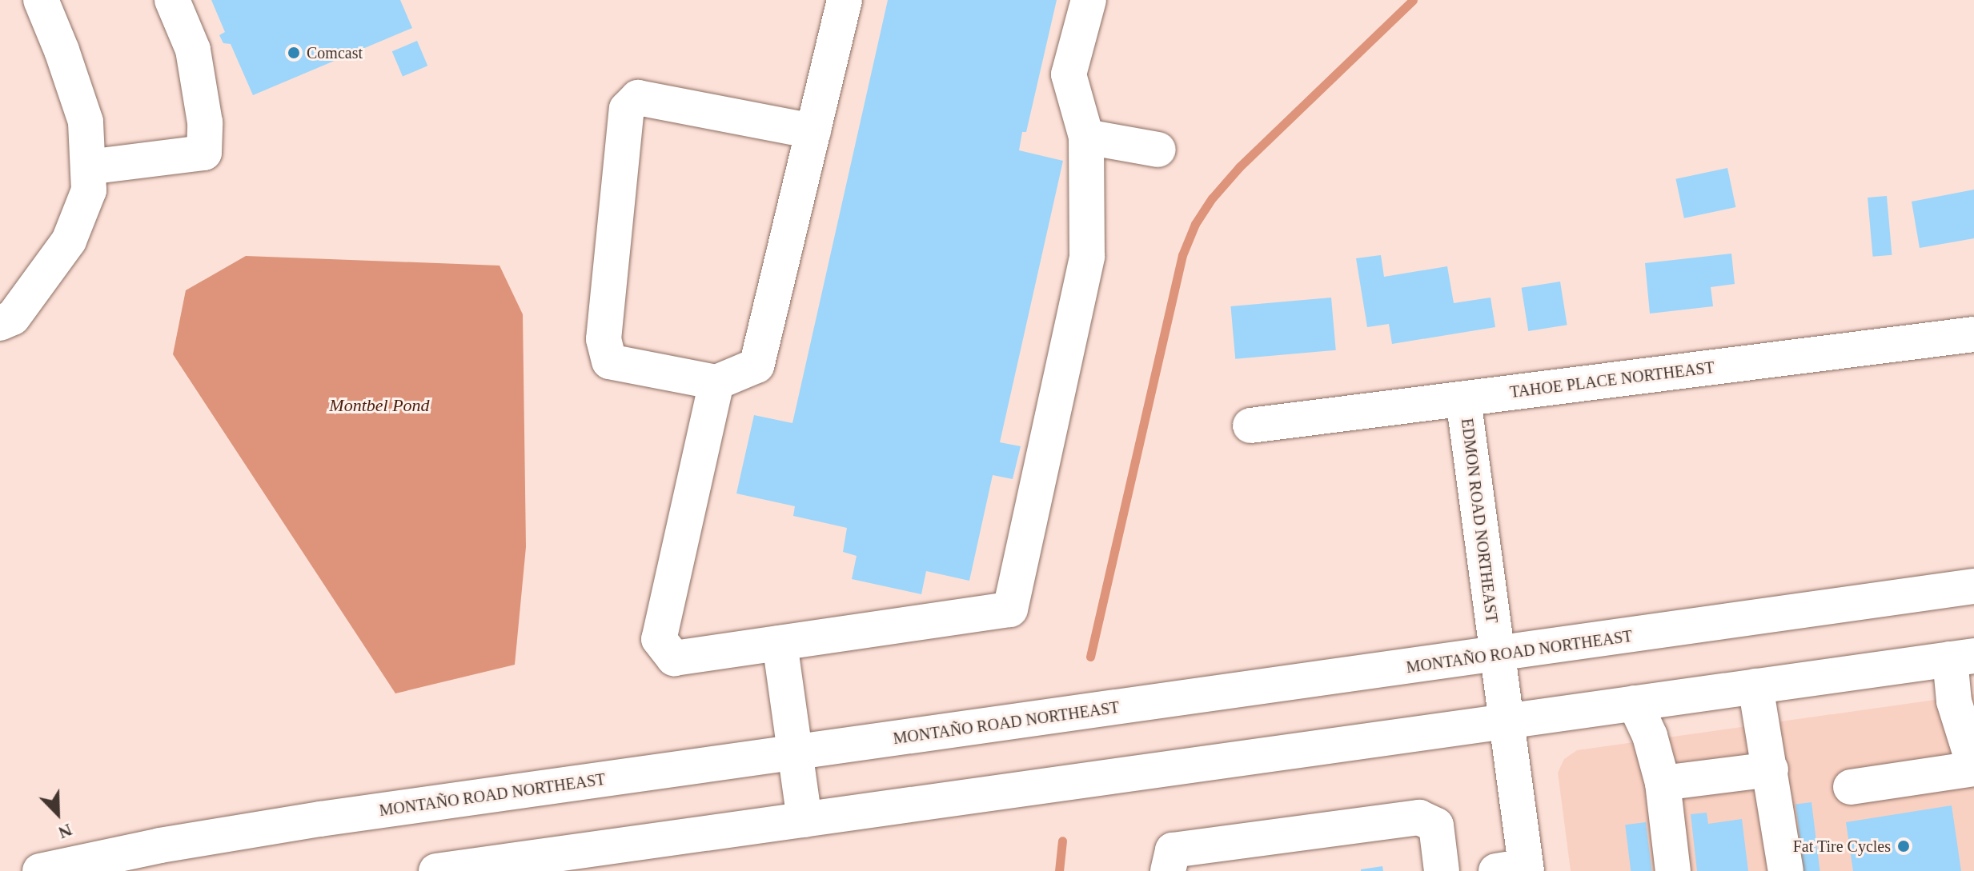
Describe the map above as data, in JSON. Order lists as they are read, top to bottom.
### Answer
{
  "streets": {
    "main road": ["TAHOE PLACE NORTHEAST", "EDMON ROAD NORTHEAST", "MONTAÑO ROAD NORTHEAST"]
  },
  "crossings": [
    ["TAHOE PLACE NORTHEAST", "EDMON ROAD NORTHEAST"],
    ["EDMON ROAD NORTHEAST", "MONTAÑO ROAD NORTHEAST"]
  ],
  "water": ["Montbel Pond"],
  "places": ["Comcast", "Fat Tire Cycles"],
  "north": "bottom right"
}
